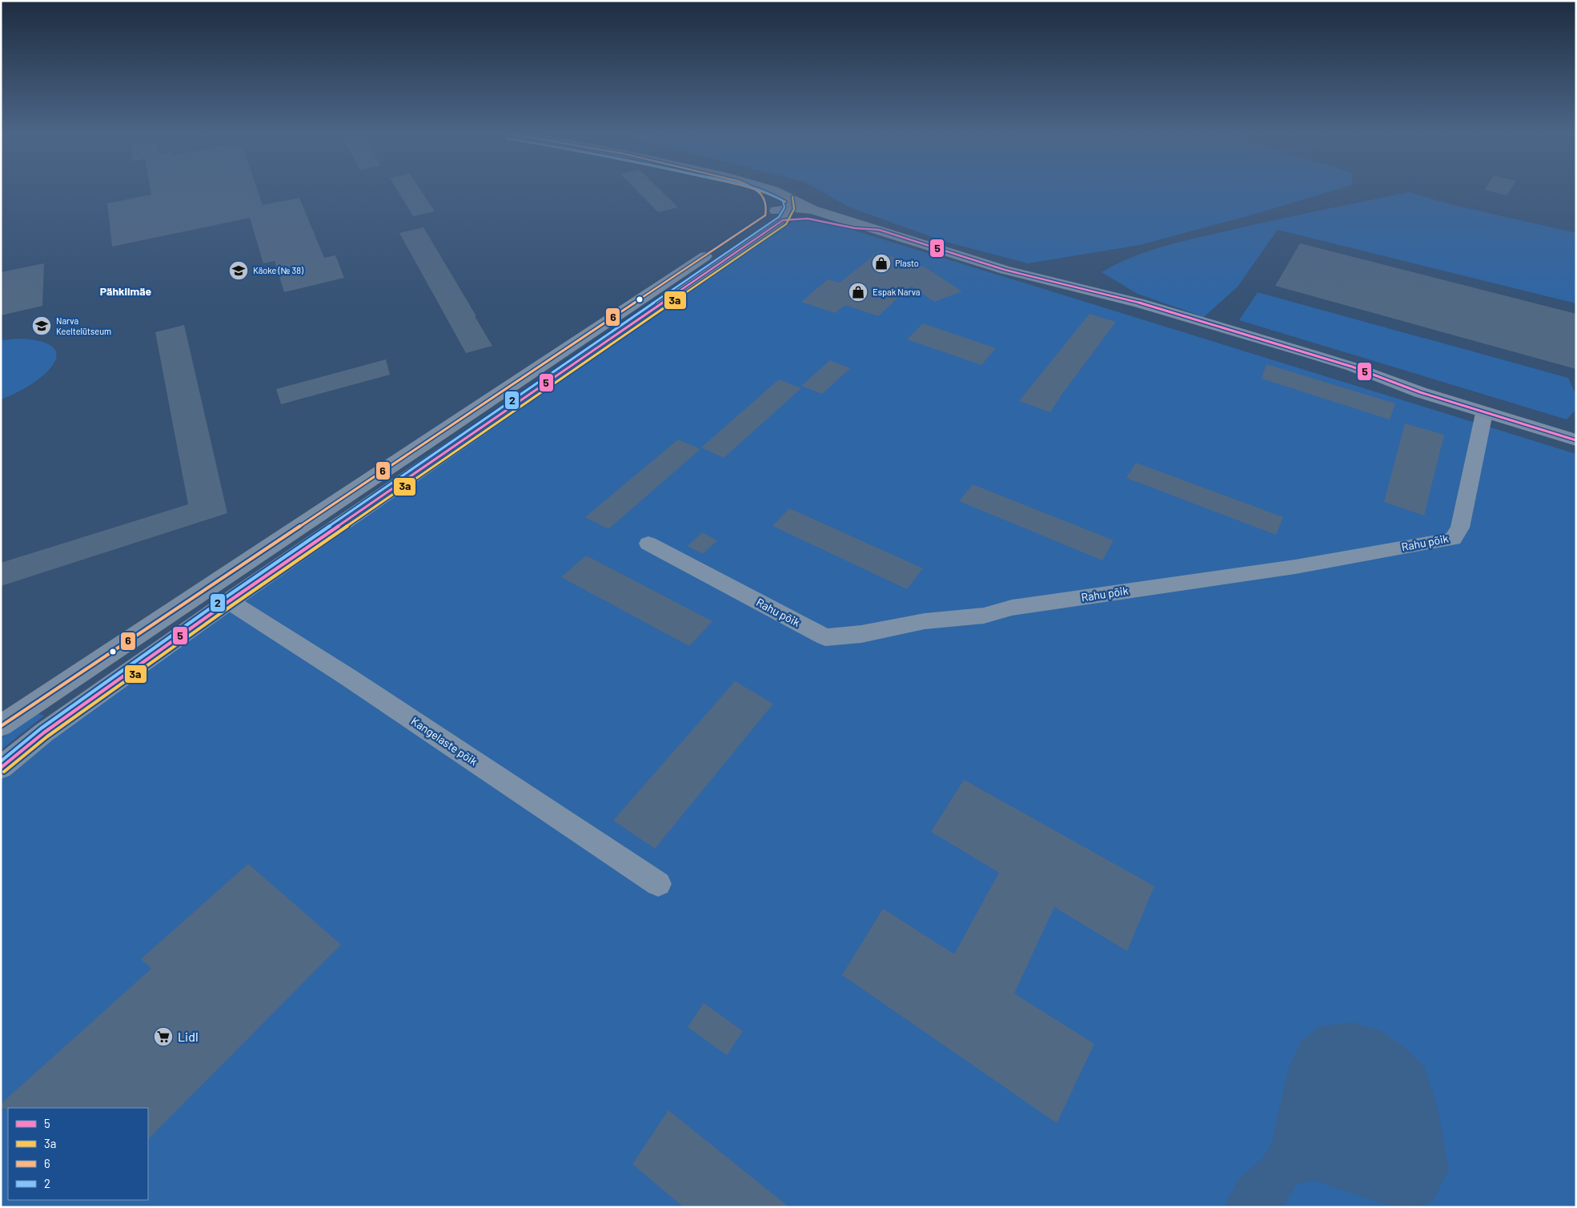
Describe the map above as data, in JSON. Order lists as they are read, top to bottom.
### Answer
{
  "streets": {
    "street": ["Rahu põik", "Kangelaste põik"]
  },
  "districts": ["Pähklimäe"],
  "places": {
    "shop": ["Plasto", "Espak Narva"],
    "school or university": ["Käoke (№ 38)", "Narva Keeltelütseum"],
    "supermarket": ["Lidl"]
  },
  "lines": [
    "transit line 3a",
    "transit line 6",
    "transit line 2",
    "transit line 5"
  ],
  "legend": [
    "5",
    "3a",
    "6",
    "2"
  ]
}
